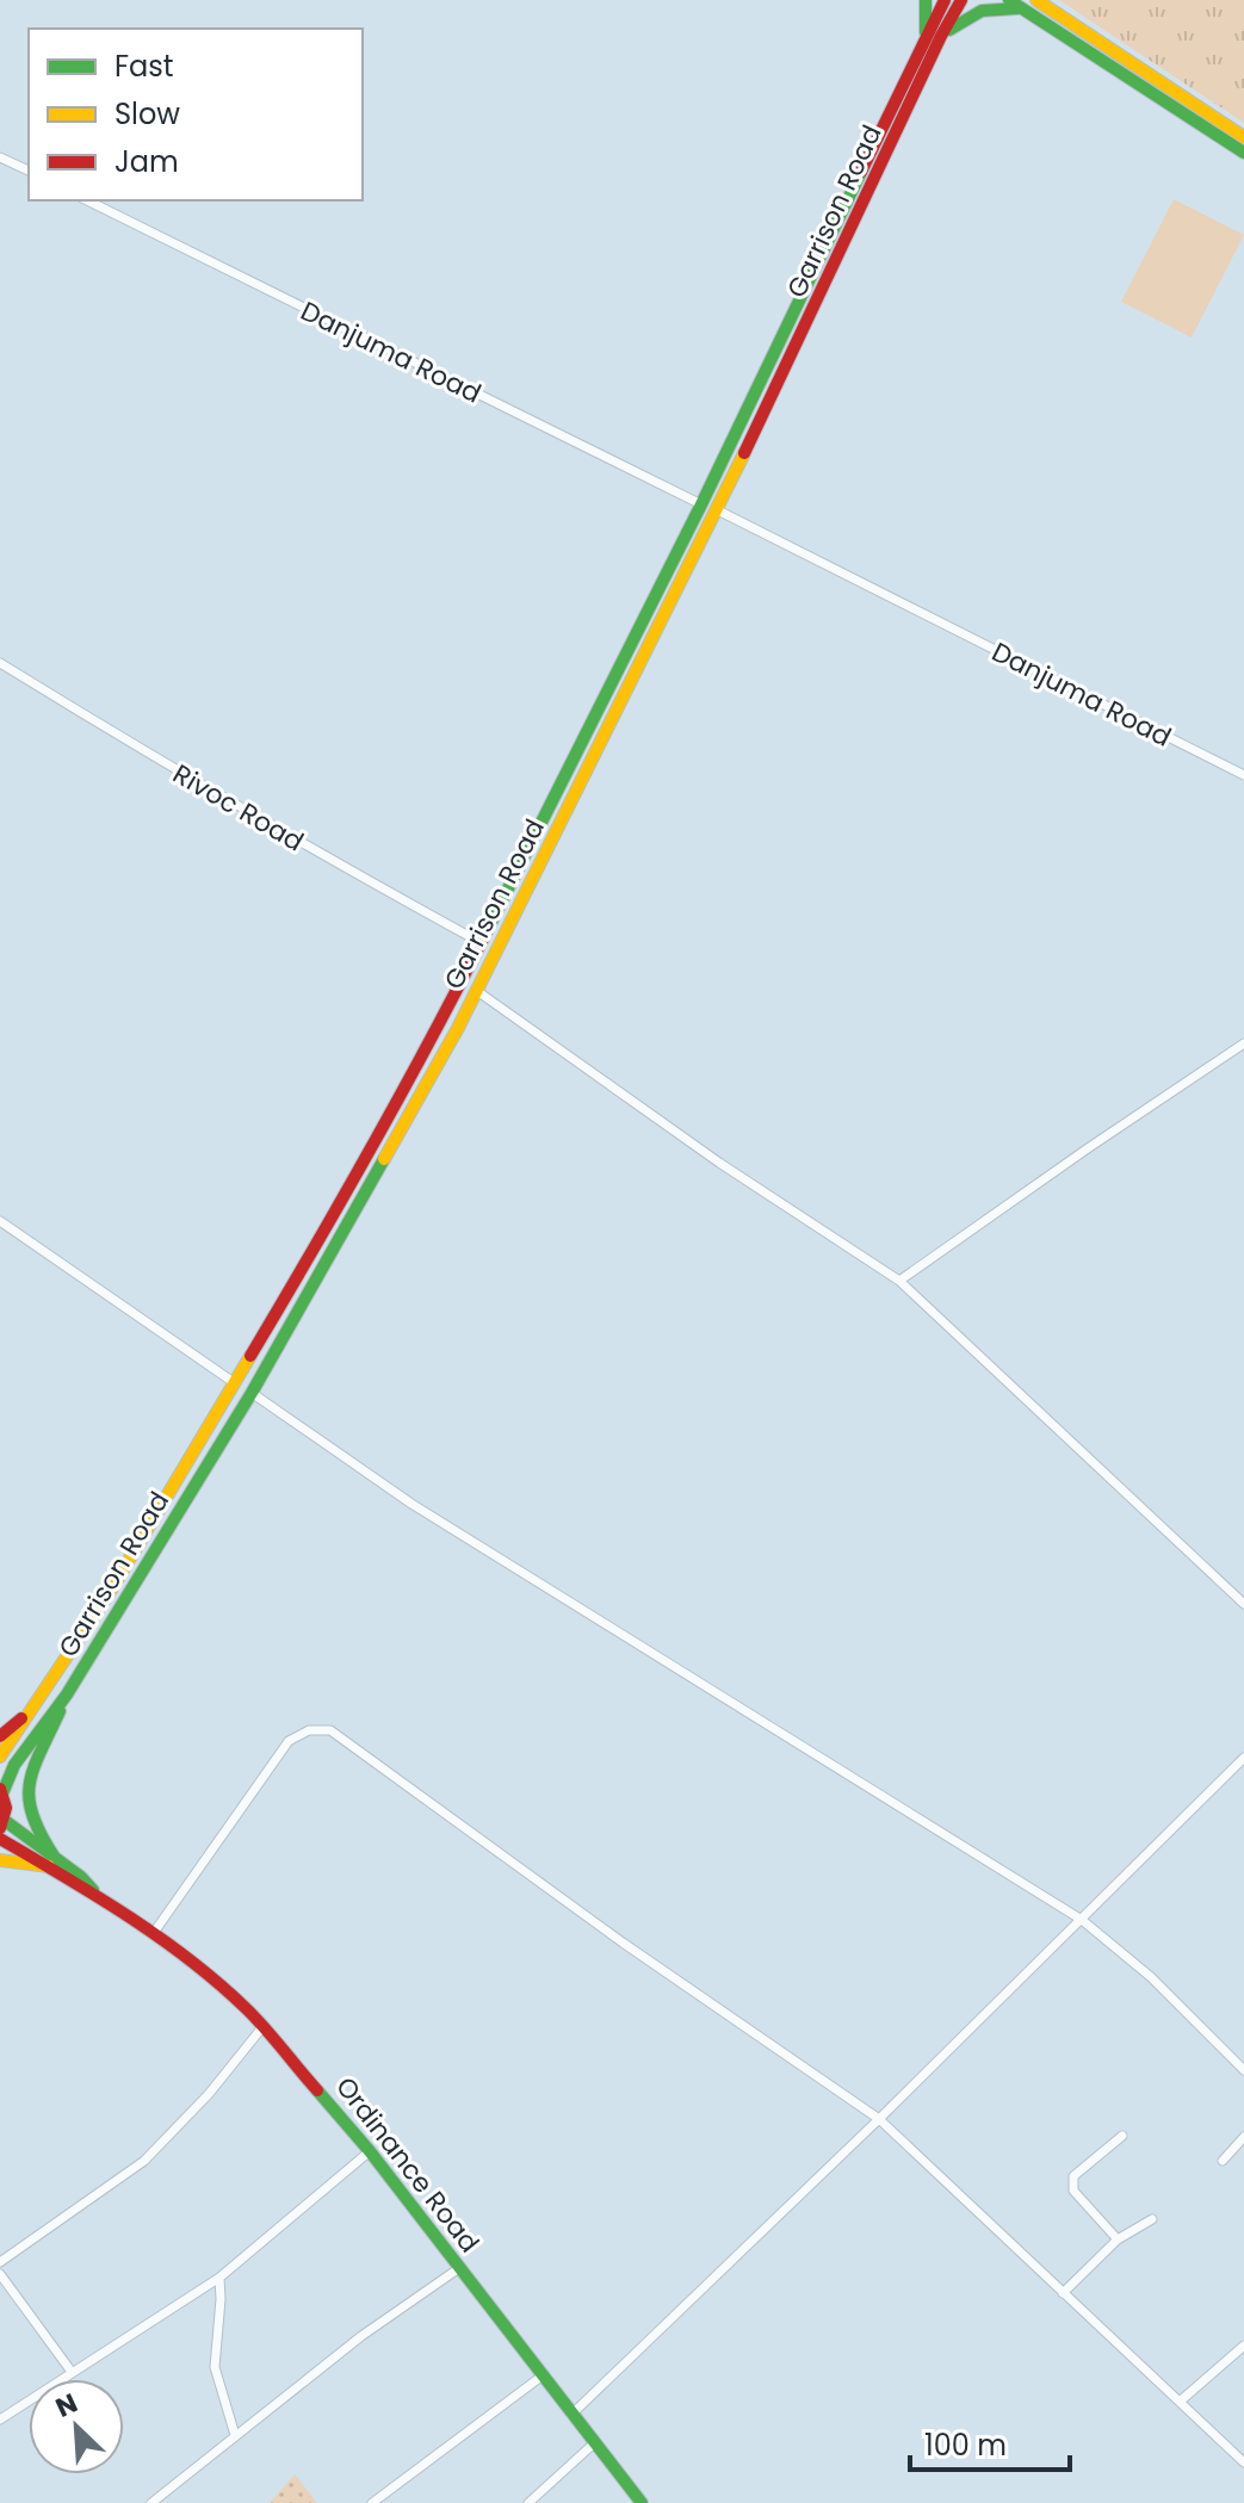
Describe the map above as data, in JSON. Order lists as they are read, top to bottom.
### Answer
{
  "streets": {
    "main road": ["Garrison Road", "Ordinance Road"],
    "street": ["Danjuma Road", "Rivoc Road"]
  },
  "crossings": [
    ["Garrison Road", "Danjuma Road"],
    ["Garrison Road", "Rivoc Road"]
  ],
  "legend": ["Fast", "Slow", "Jam"],
  "scale_bar": "100 m",
  "north": "top left"
}
